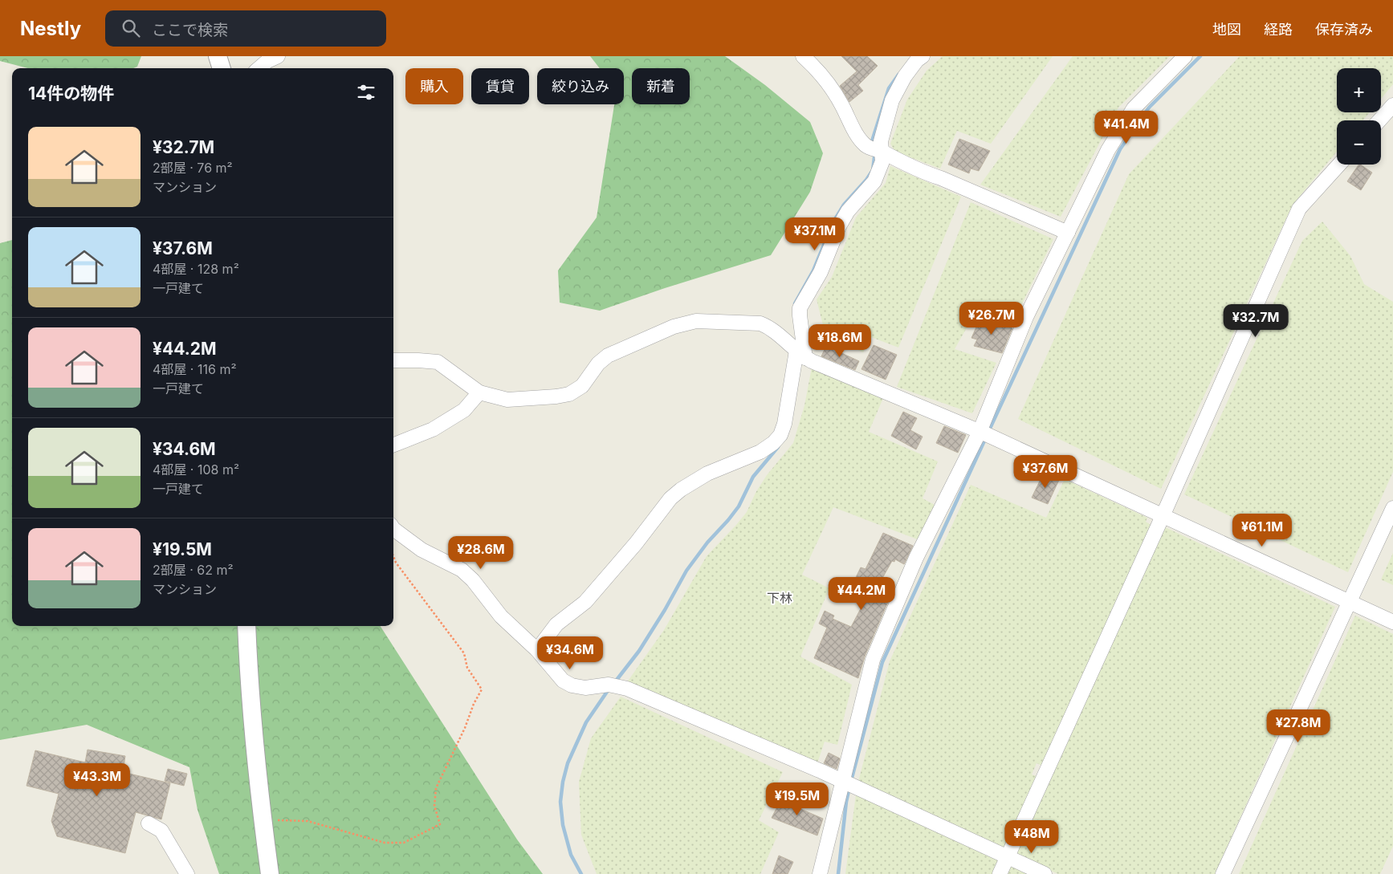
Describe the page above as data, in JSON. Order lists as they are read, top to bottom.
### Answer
{
  "districts": ["下林"],
  "page": {
    "header": "Nestly",
    "search": "ここで検索",
    "nav": ["地図", "経路", "保存済み"],
    "map_buttons": ["+", "−"],
    "chip": [
      "購入",
      "賃貸",
      "絞り込み",
      "新着"
    ],
    "heading": "14件の物件",
    "price": [
      "¥41.4M",
      "¥37.1M",
      "¥26.7M",
      "¥32.7M",
      "¥18.6M",
      "¥37.6M",
      "¥61.1M",
      "¥28.6M",
      "¥44.2M",
      "¥34.6M",
      "¥27.8M",
      "¥43.3M",
      "¥19.5M",
      "¥48M"
    ],
    "list": [
      {
        "name": "¥32.7M",
        "note": "2部屋 · 76 m² · マンション"
      },
      {
        "name": "¥37.6M",
        "note": "4部屋 · 128 m² · 一戸建て"
      },
      {
        "name": "¥44.2M",
        "note": "4部屋 · 116 m² · 一戸建て"
      },
      {
        "name": "¥34.6M",
        "note": "4部屋 · 108 m² · 一戸建て"
      },
      {
        "name": "¥19.5M",
        "note": "2部屋 · 62 m² · マンション"
      }
    ]
  }
}
